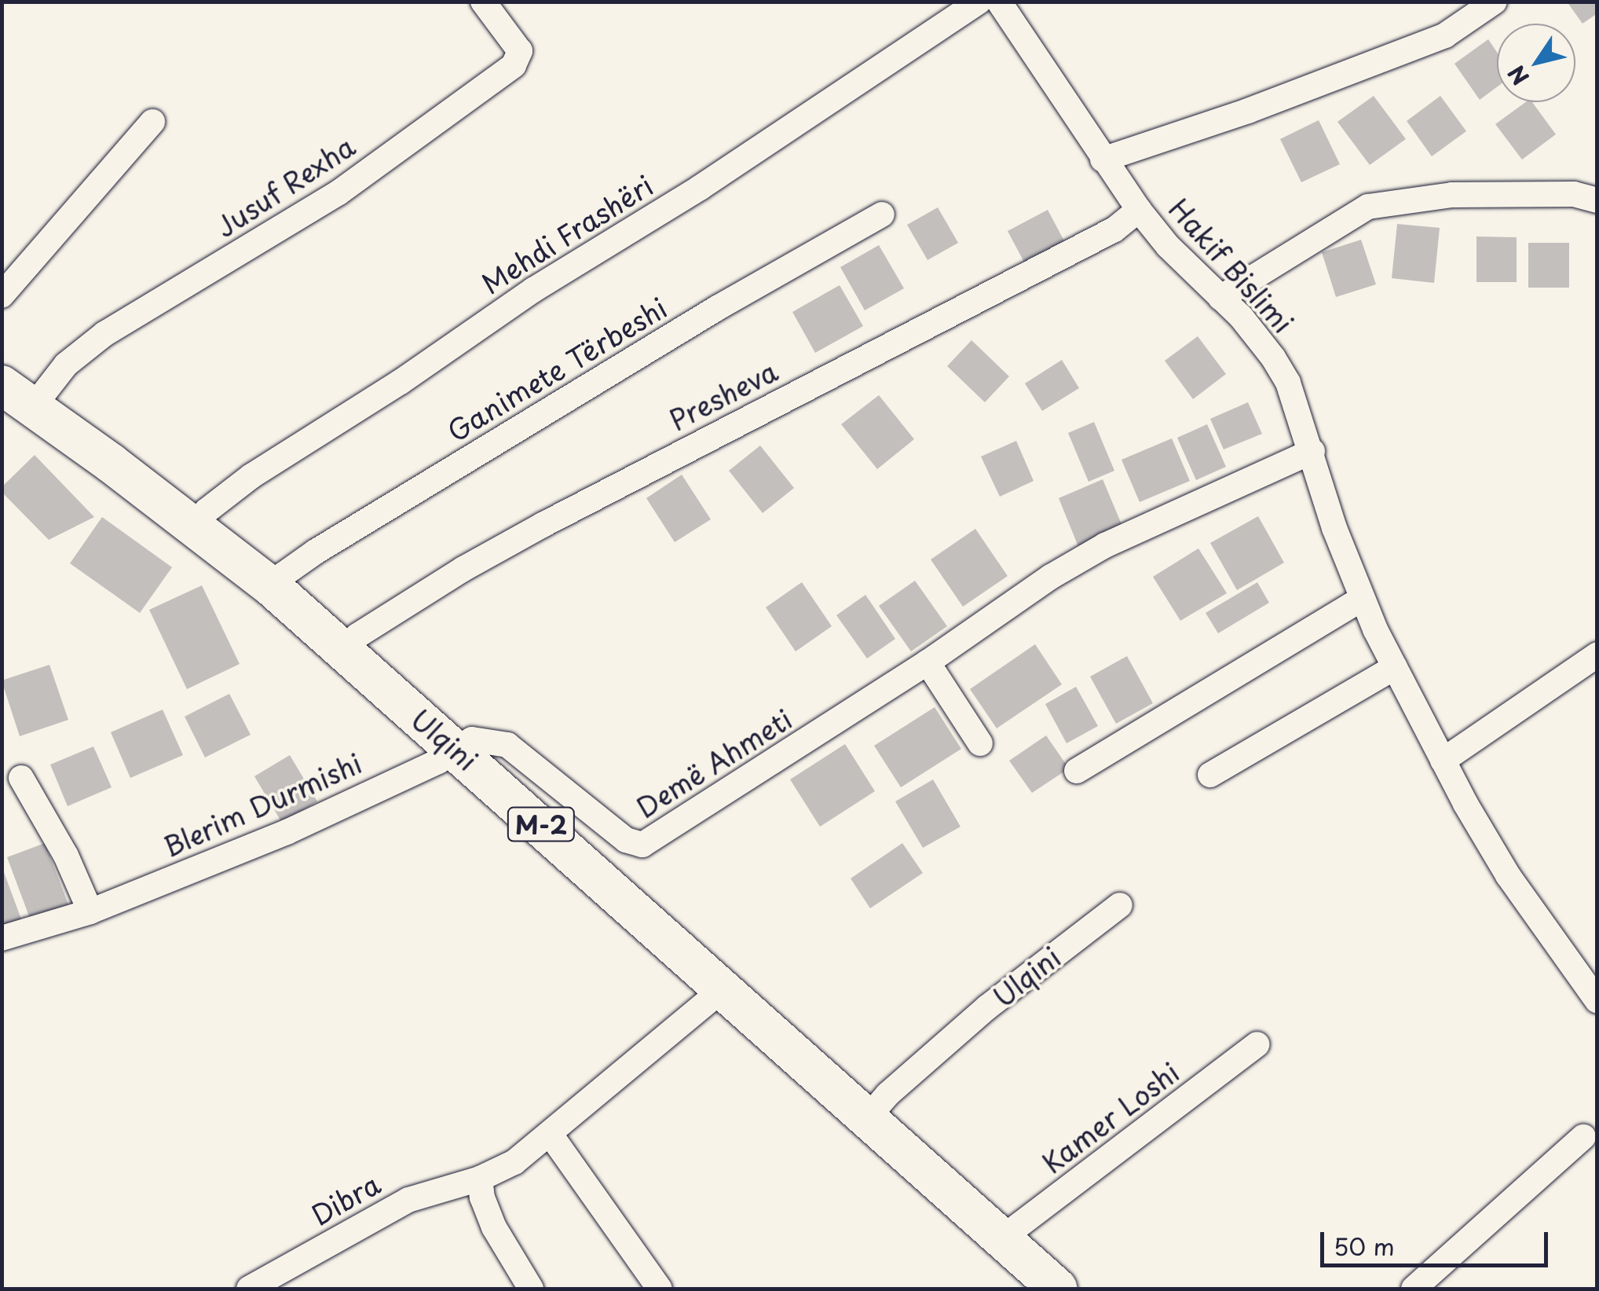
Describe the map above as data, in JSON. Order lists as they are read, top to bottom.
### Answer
{
  "streets": {
    "main road": ["Ulqini", "M-2"],
    "street": [
      "Jusuf Rexha",
      "Mehdi Frashëri",
      "Hakif Bislimi",
      "Ganimete Tërbeshi",
      "Presheva",
      "Demë Ahmeti",
      "Blerim Durmishi",
      "Kamer Loshi",
      "Dibra"
    ]
  },
  "crossings": [
    ["Jusuf Rexha", "Ulqini"],
    ["Mehdi Frashëri", "Ulqini"],
    ["Hakif Bislimi", "Presheva"],
    ["Hakif Bislimi", "Demë Ahmeti"],
    ["Ganimete Tërbeshi", "Ulqini"],
    ["Presheva", "Ulqini"],
    ["Ulqini", "Demë Ahmeti"],
    ["Ulqini", "Blerim Durmishi"],
    ["Ulqini", "Kamer Loshi"],
    ["Ulqini", "Dibra"],
    ["Demë Ahmeti", "Blerim Durmishi"]
  ],
  "scale_bar": "50 m",
  "north": "bottom left"
}
